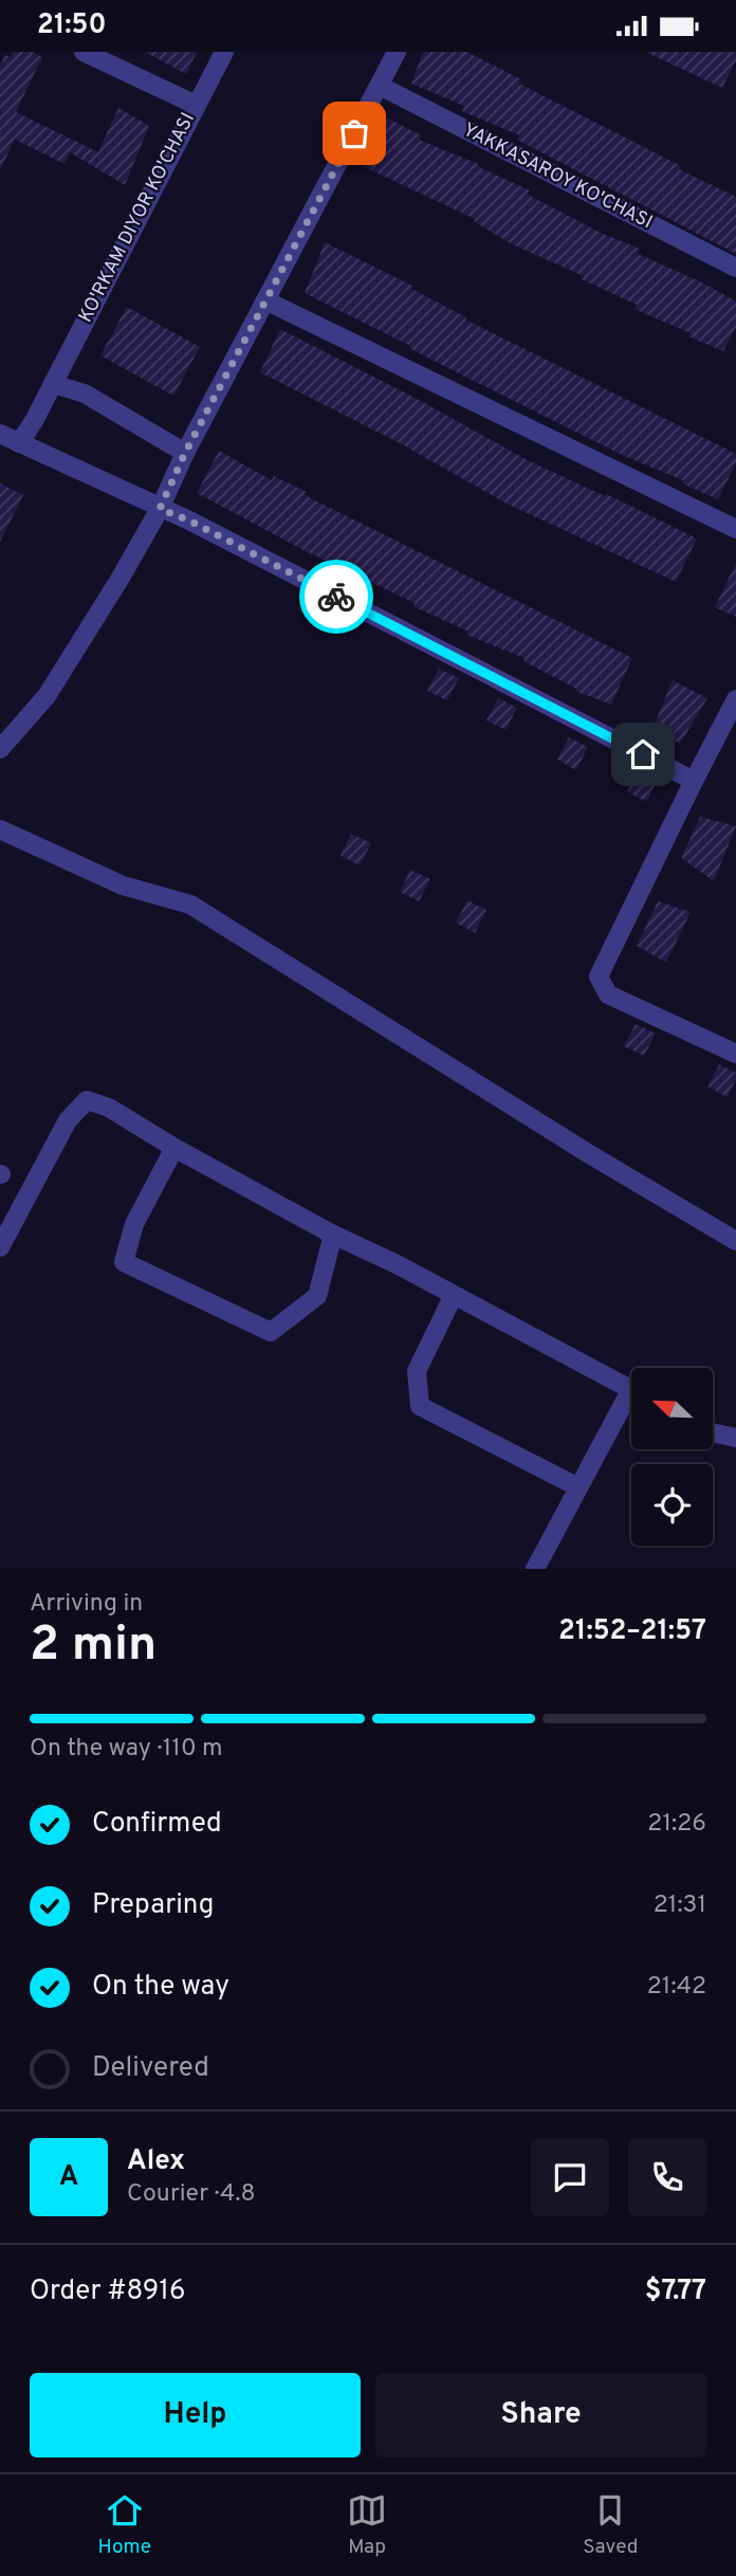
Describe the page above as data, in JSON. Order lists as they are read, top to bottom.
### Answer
{
  "streets": {
    "street": ["YAKKASAROY KO'CHASI", "KO'RKAM DIYOR KO'CHASI"]
  },
  "north": "top left",
  "page": {
    "status": "21:50",
    "heading": ["2 min", "Arriving in", "21:52–21:57"],
    "panel": [
      "Alex",
      "Courier · 4.8",
      "Order #8916",
      "$7.77"
    ],
    "bar": "On the way · 110 m",
    "list": [
      ["Confirmed", "21:26"],
      ["Preparing", "21:31"],
      ["On the way", "21:42"],
      "Delivered"
    ],
    "round": "A",
    "buttons": ["Help", "Share"],
    "tabs": ["Home", "Map", "Saved"]
  }
}
